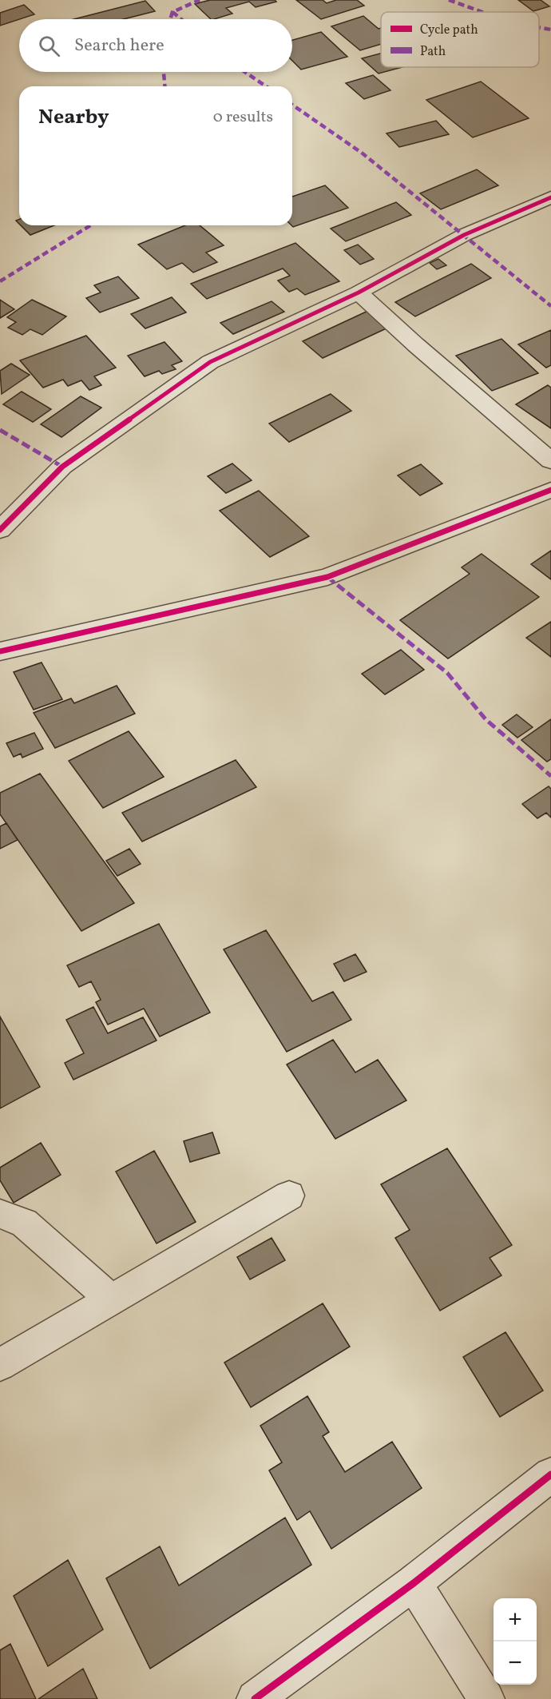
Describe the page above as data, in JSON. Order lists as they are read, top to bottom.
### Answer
{
  "legend": ["Cycle path", "Path"],
  "page": {
    "search": "Search here",
    "heading": ["Nearby", "0 results"],
    "map_buttons": ["+", "−"]
  }
}
